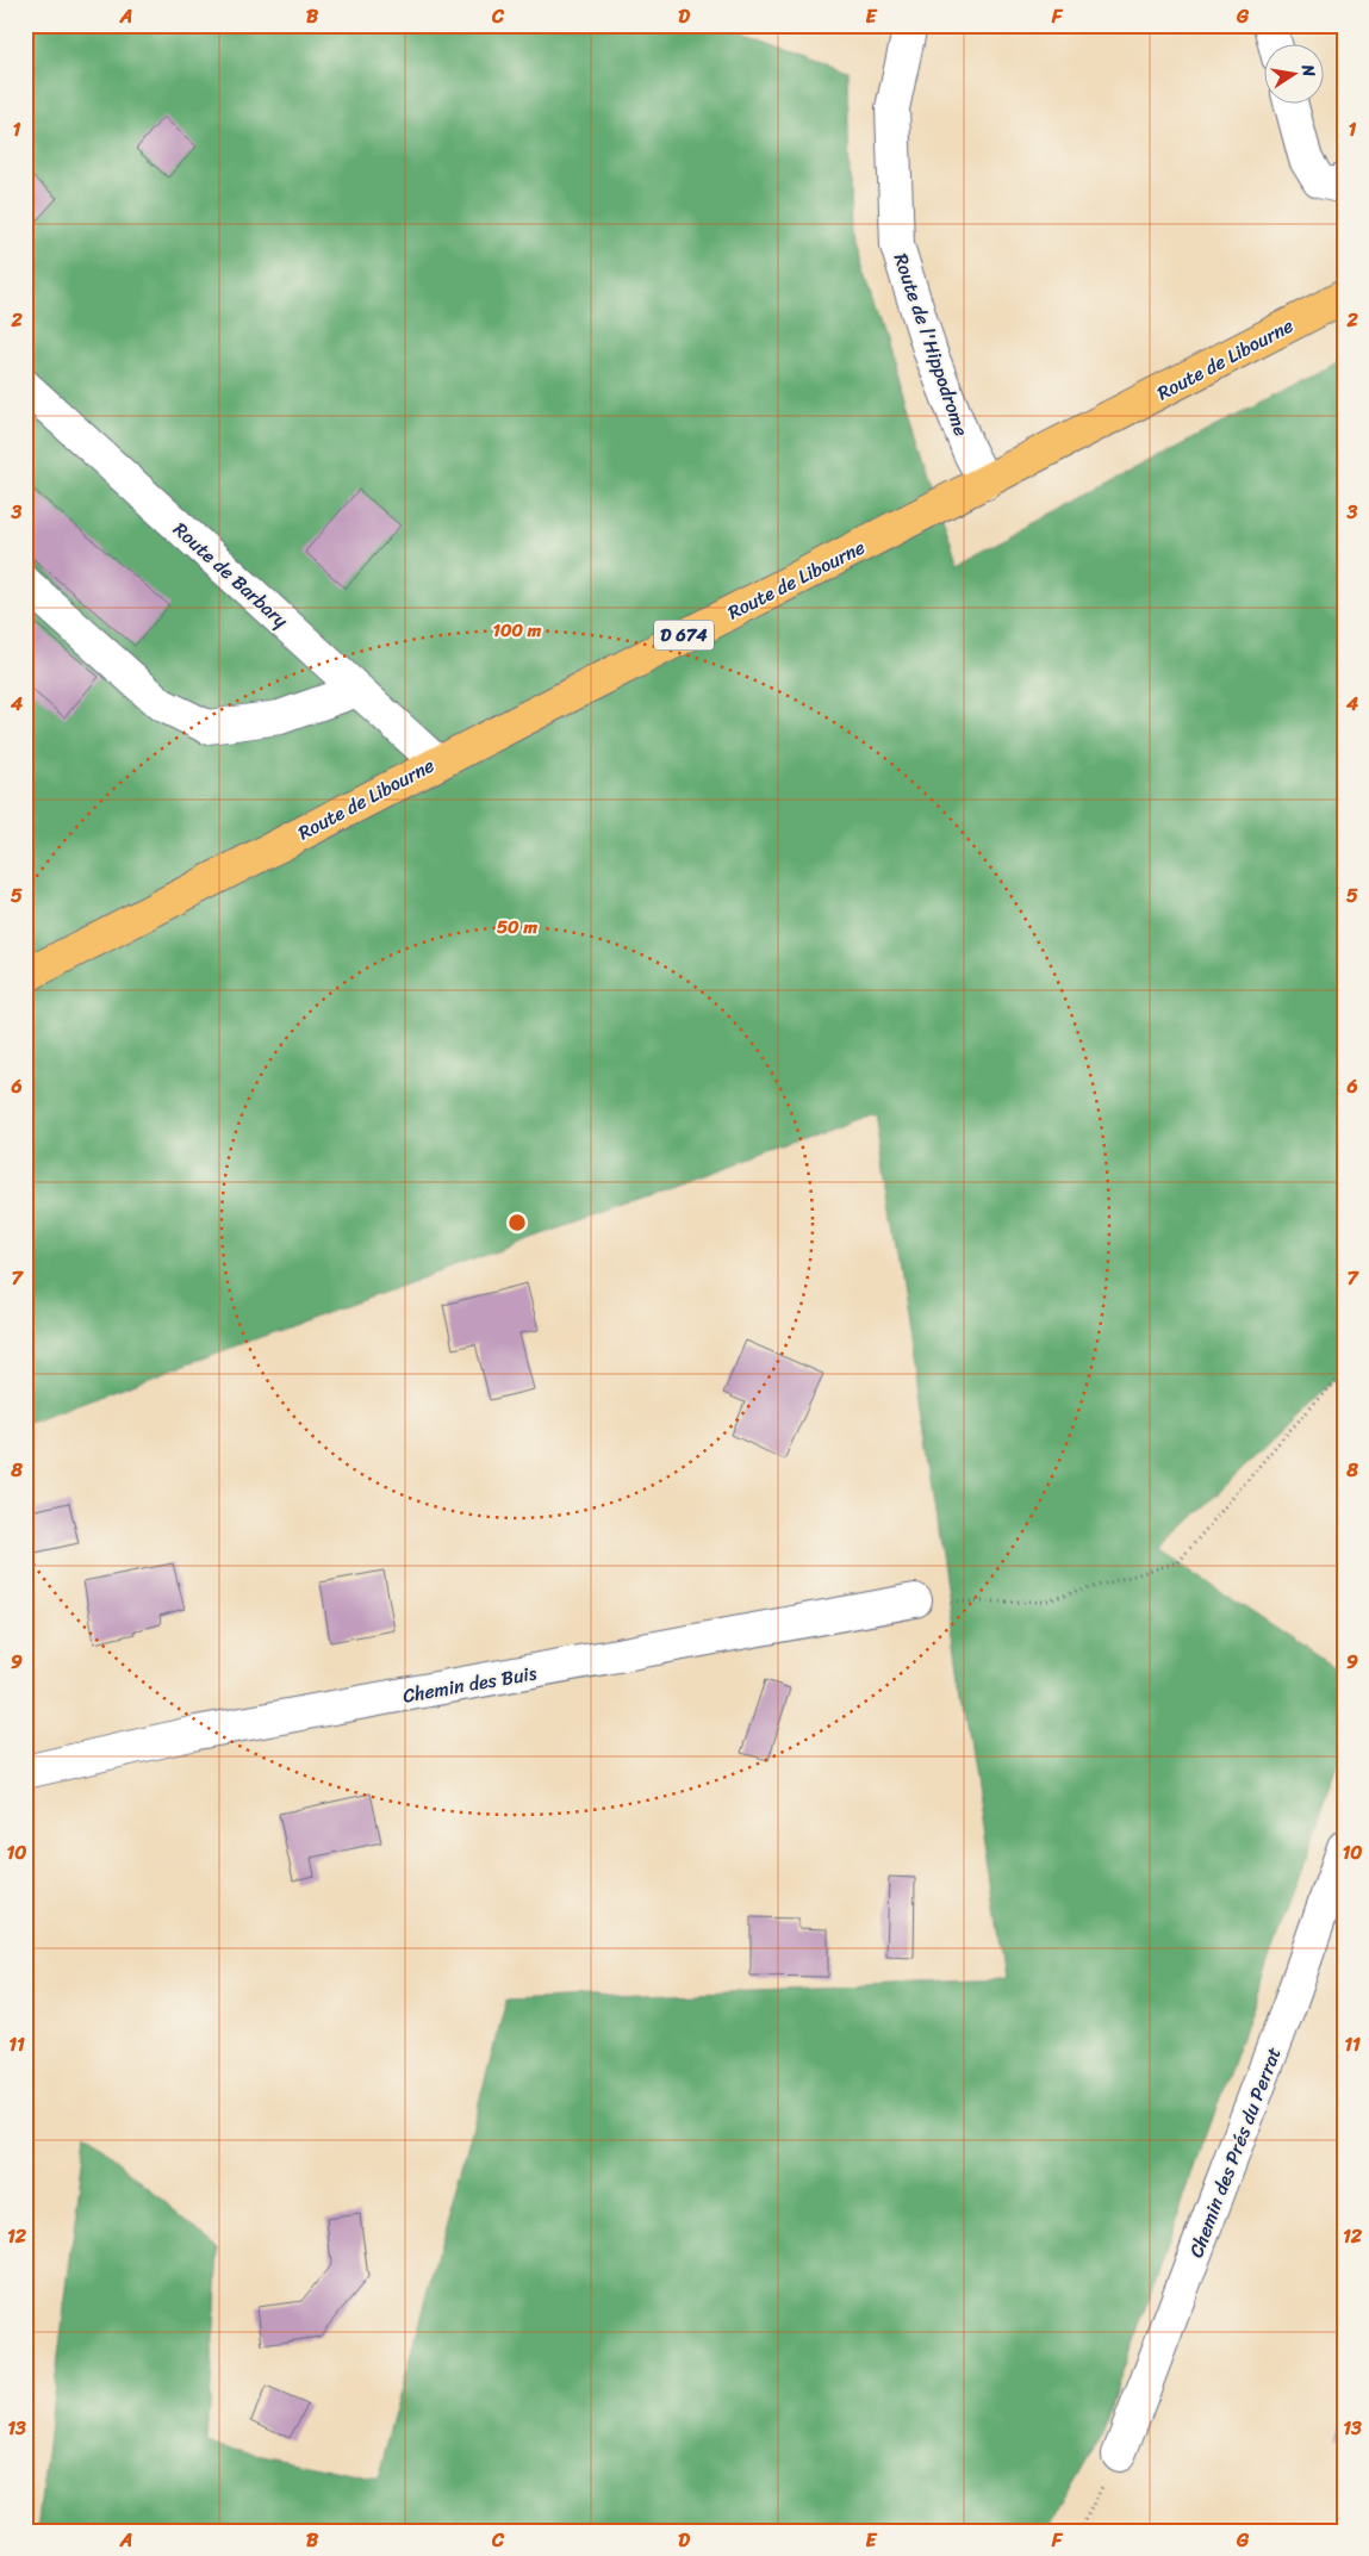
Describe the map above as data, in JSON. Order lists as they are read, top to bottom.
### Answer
{
  "streets": {
    "main road": ["Route de Libourne", "D 674"],
    "street": [
      "Route de l'Hippodrome",
      "Route de Barbary",
      "Chemin des Buis",
      "Chemin des Prés du Perrat"
    ]
  },
  "crossings": [
    ["Route de l'Hippodrome", "Route de Libourne"],
    ["Route de Libourne", "Route de Barbary"]
  ],
  "north": "right",
  "grid": {
    "columns": [
      "A",
      "B",
      "C",
      "D",
      "E",
      "F",
      "G"
    ],
    "rows": [
      "1",
      "2",
      "3",
      "4",
      "5",
      "6",
      "7",
      "8",
      "9",
      "10",
      "11",
      "12",
      "13"
    ]
  },
  "rings": ["100 m", "50 m"]
}
